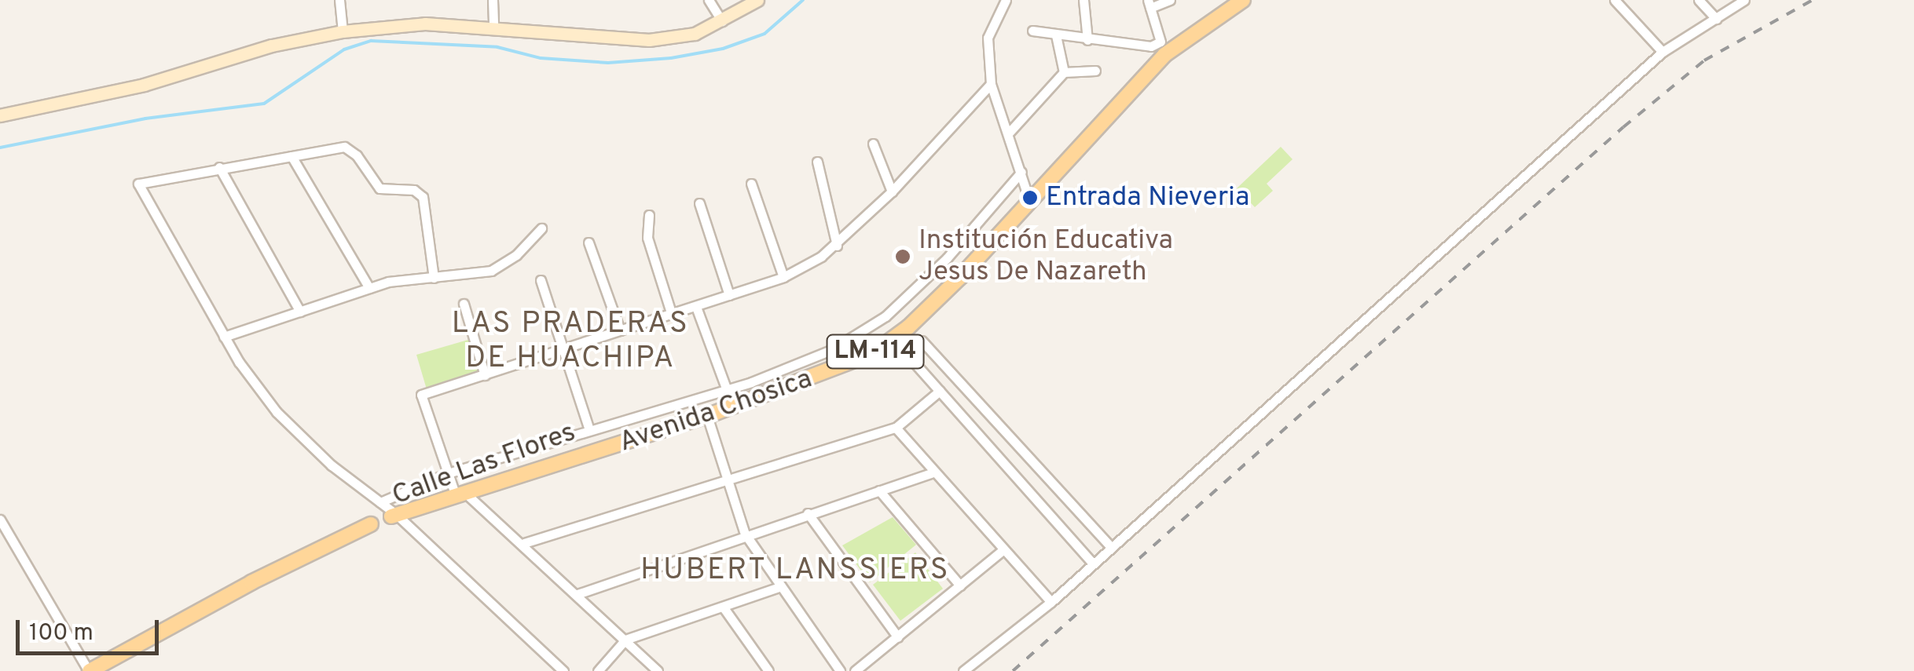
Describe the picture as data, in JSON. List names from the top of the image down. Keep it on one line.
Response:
{"streets":{"main road":["LM-114","Avenida Chosica"],"street":["Calle Las Flores"]},"districts":["LAS PRADERAS DE HUACHIPA","HUBERT LANSSIERS"],"places":["Entrada Nieveria","Institución Educativa Jesus De Nazareth"],"scale_bar":"100 m"}
